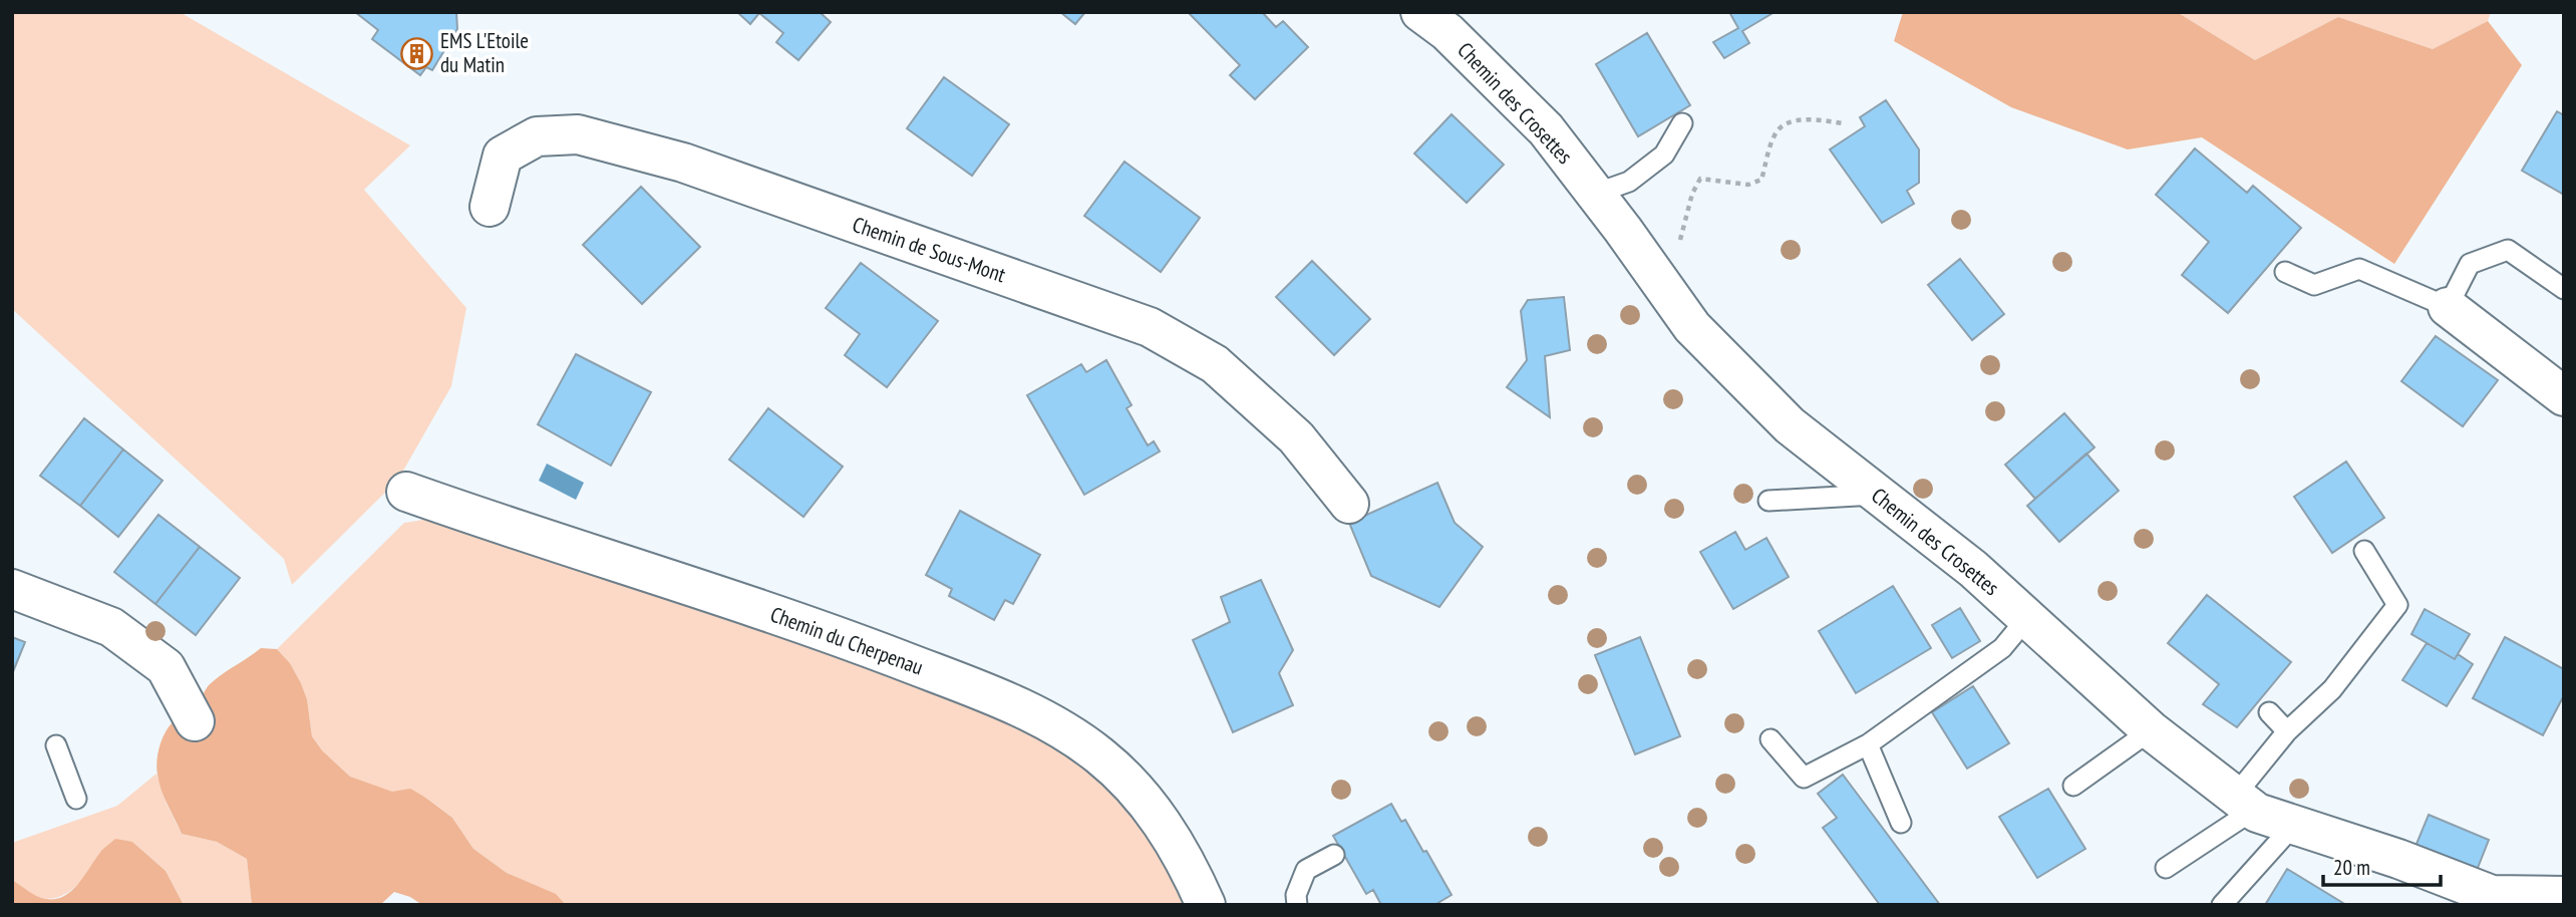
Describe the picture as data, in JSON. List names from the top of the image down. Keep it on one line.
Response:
{"streets":{"street":["Chemin des Crosettes","Chemin de Sous-Mont","Chemin du Cherpenau"]},"places":{"building":["EMS L'Etoile du Matin"]},"scale_bar":"20 m"}
